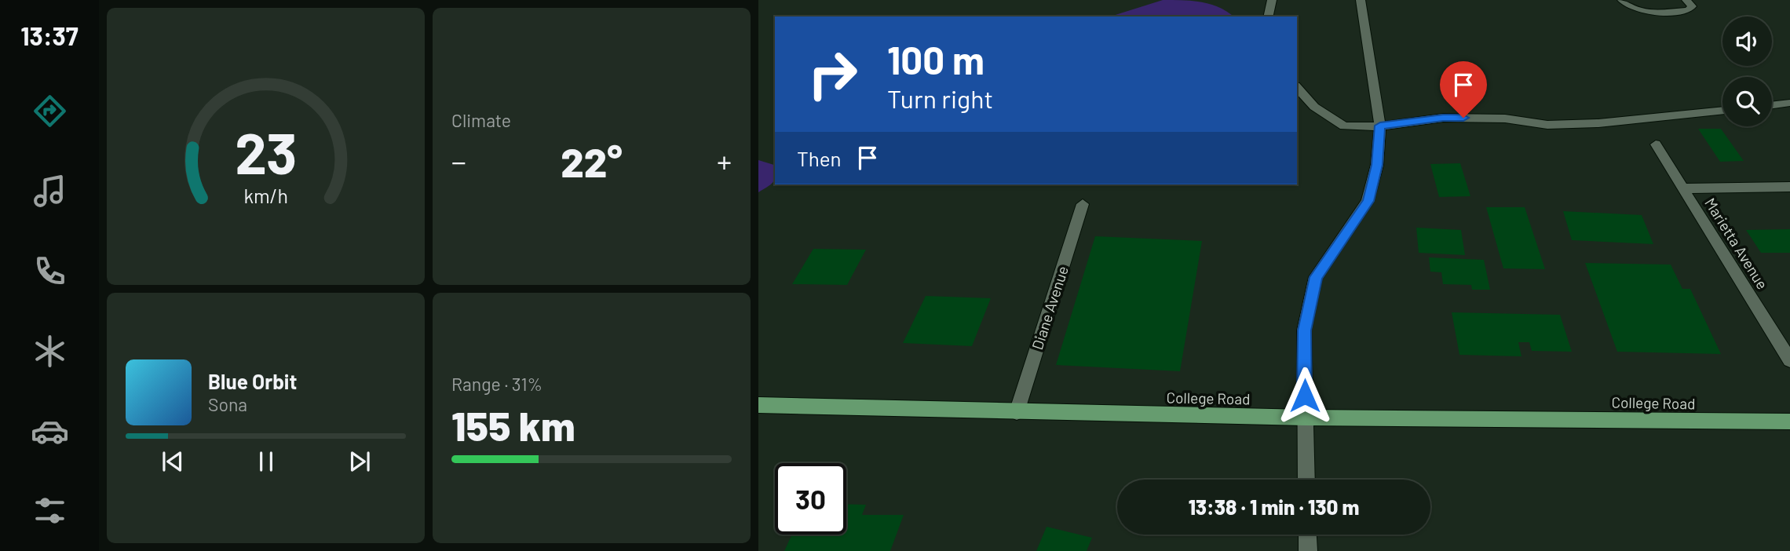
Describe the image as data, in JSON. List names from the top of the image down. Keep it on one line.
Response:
{"streets":{"main road":["College Road"],"street":["Marietta Avenue","Diane Avenue"]},"crossings":[["Diane Avenue","College Road"]],"page":{"tabs":"13:37","tile":["Climate",["Range · 31%","155 km"]],"turn":["100 m","Turn right"],"then":"Then","heat":["−","22°","+"],"song":["Blue Orbit","Sona"],"limit":"30","trip":"13:38 · 1 min · 130 m","gauge":["23","km/h"]}}
